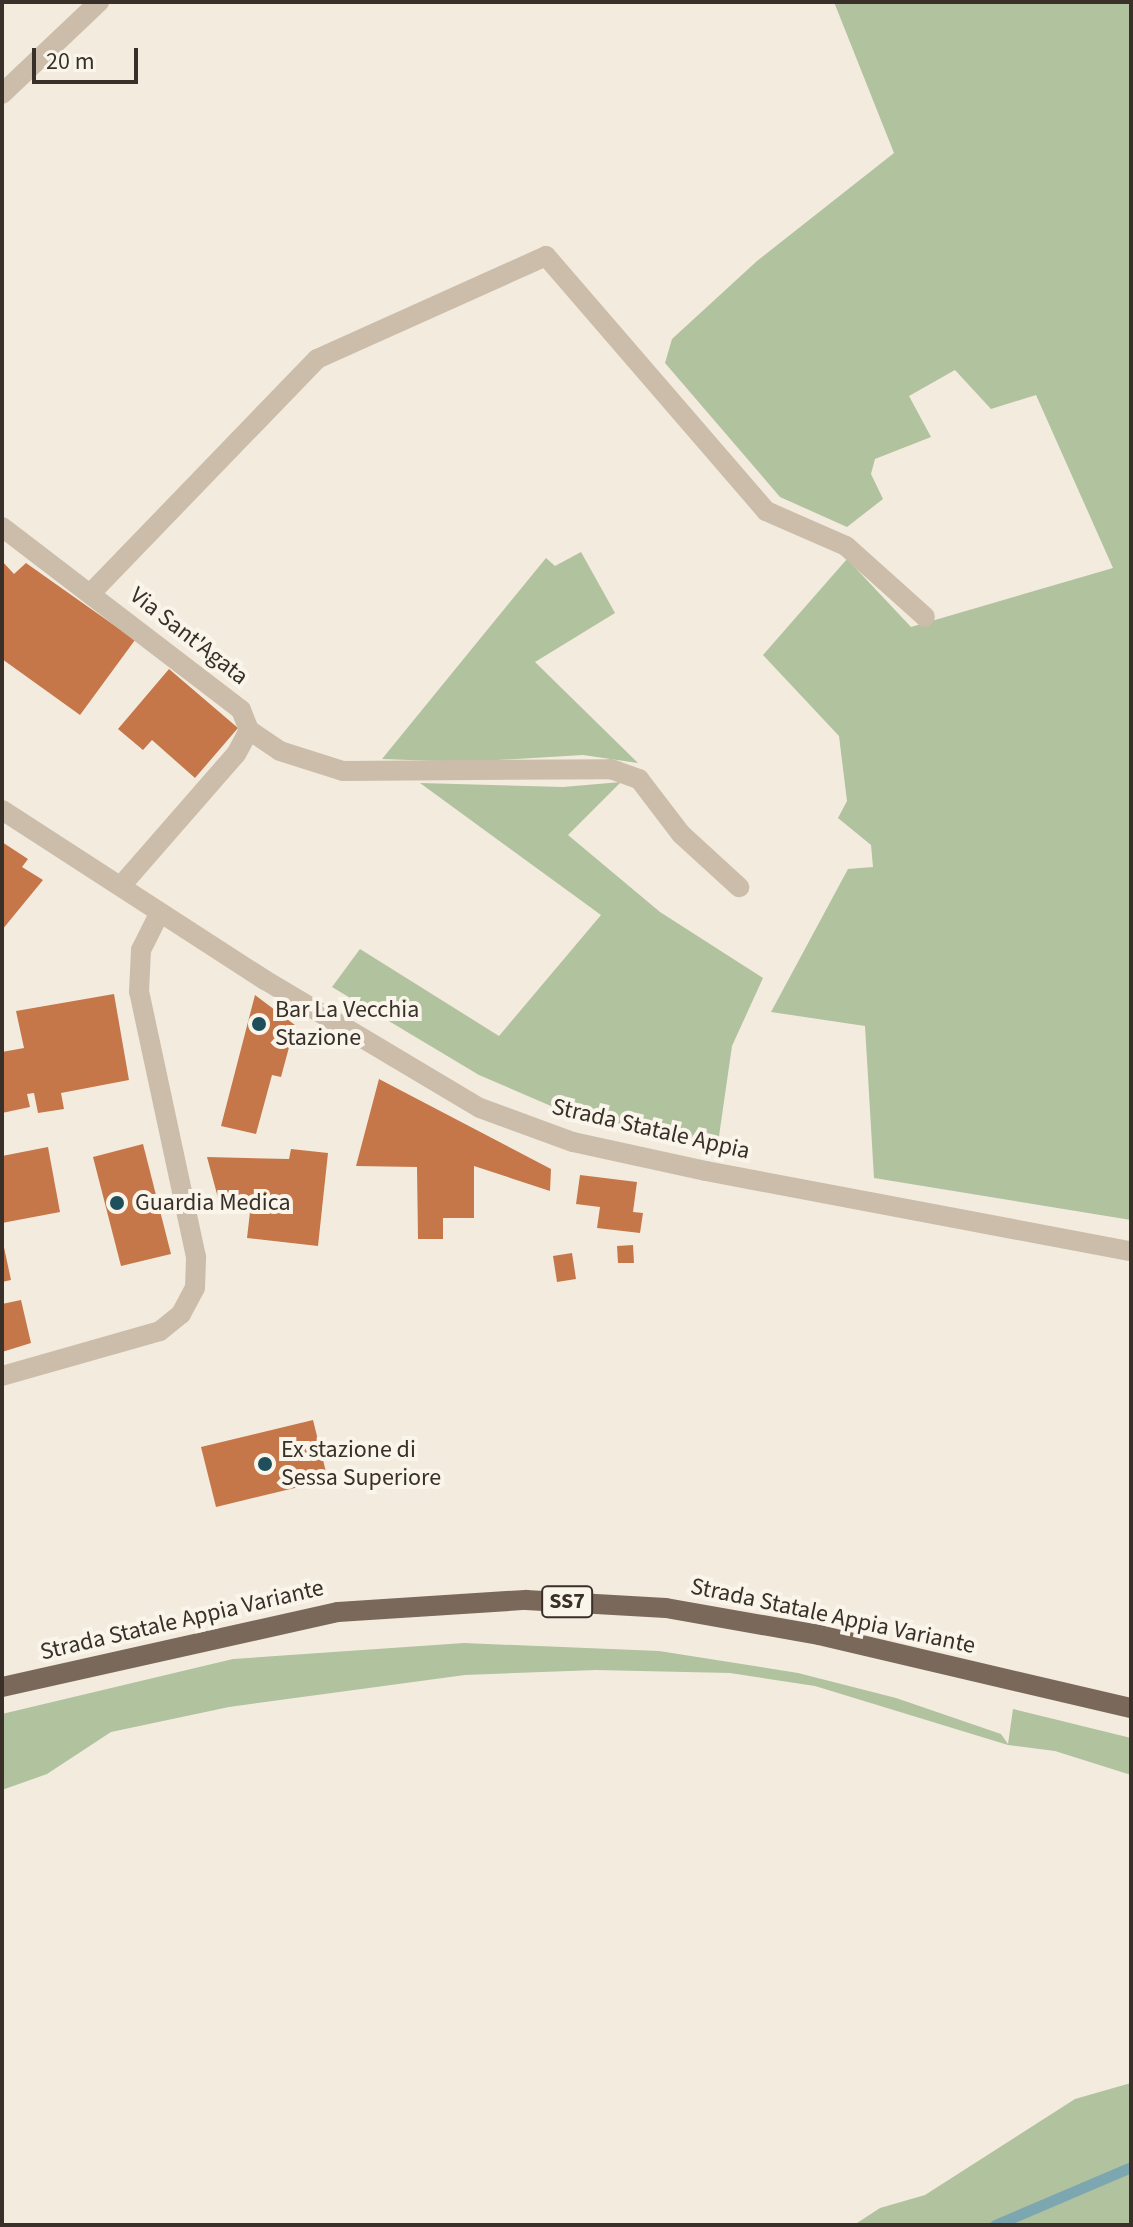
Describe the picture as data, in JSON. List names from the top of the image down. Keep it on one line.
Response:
{"streets":{"main road":["SS7","Strada Statale Appia Variante"],"street":["Via Sant'Agata","Strada Statale Appia"]},"places":["Bar La Vecchia Stazione","Guardia Medica","Ex stazione di Sessa Superiore"],"scale_bar":"20 m"}
